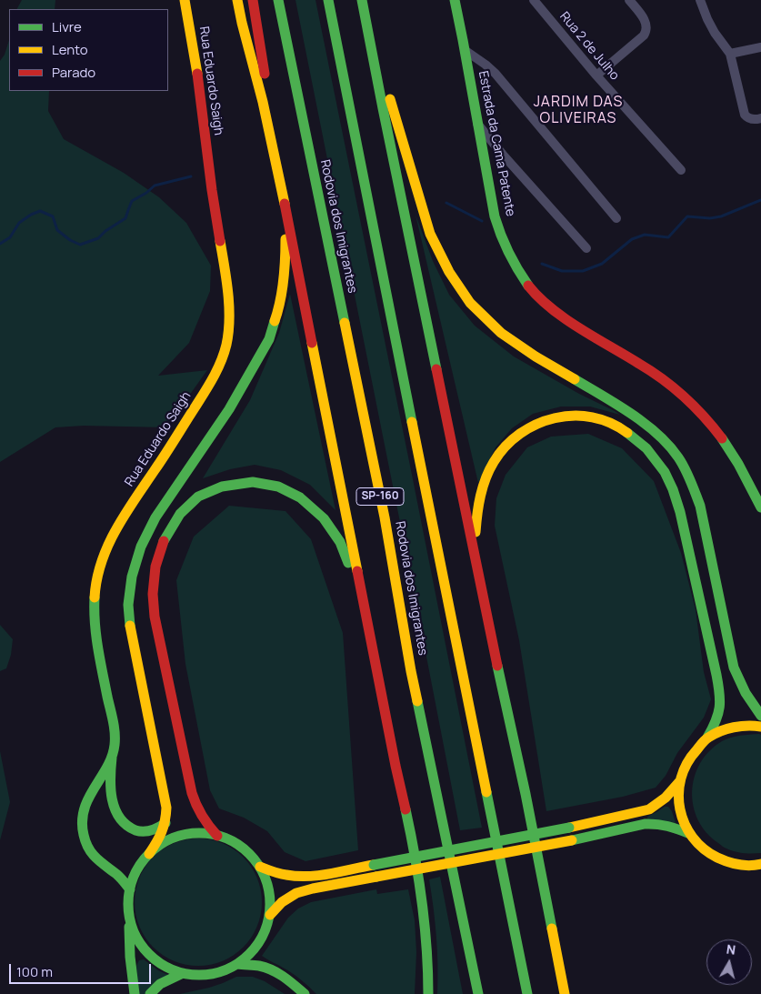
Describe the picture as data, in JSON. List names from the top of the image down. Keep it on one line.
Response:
{"streets":{"main road":["Rua Eduardo Saigh","Estrada da Cama Patente","Rodovia dos Imigrantes","SP-160"],"street":["Rua 2 de Julho"]},"districts":["JARDIM DAS OLIVEIRAS"],"legend":["Livre","Lento","Parado"],"scale_bar":"100 m","north":"top"}
